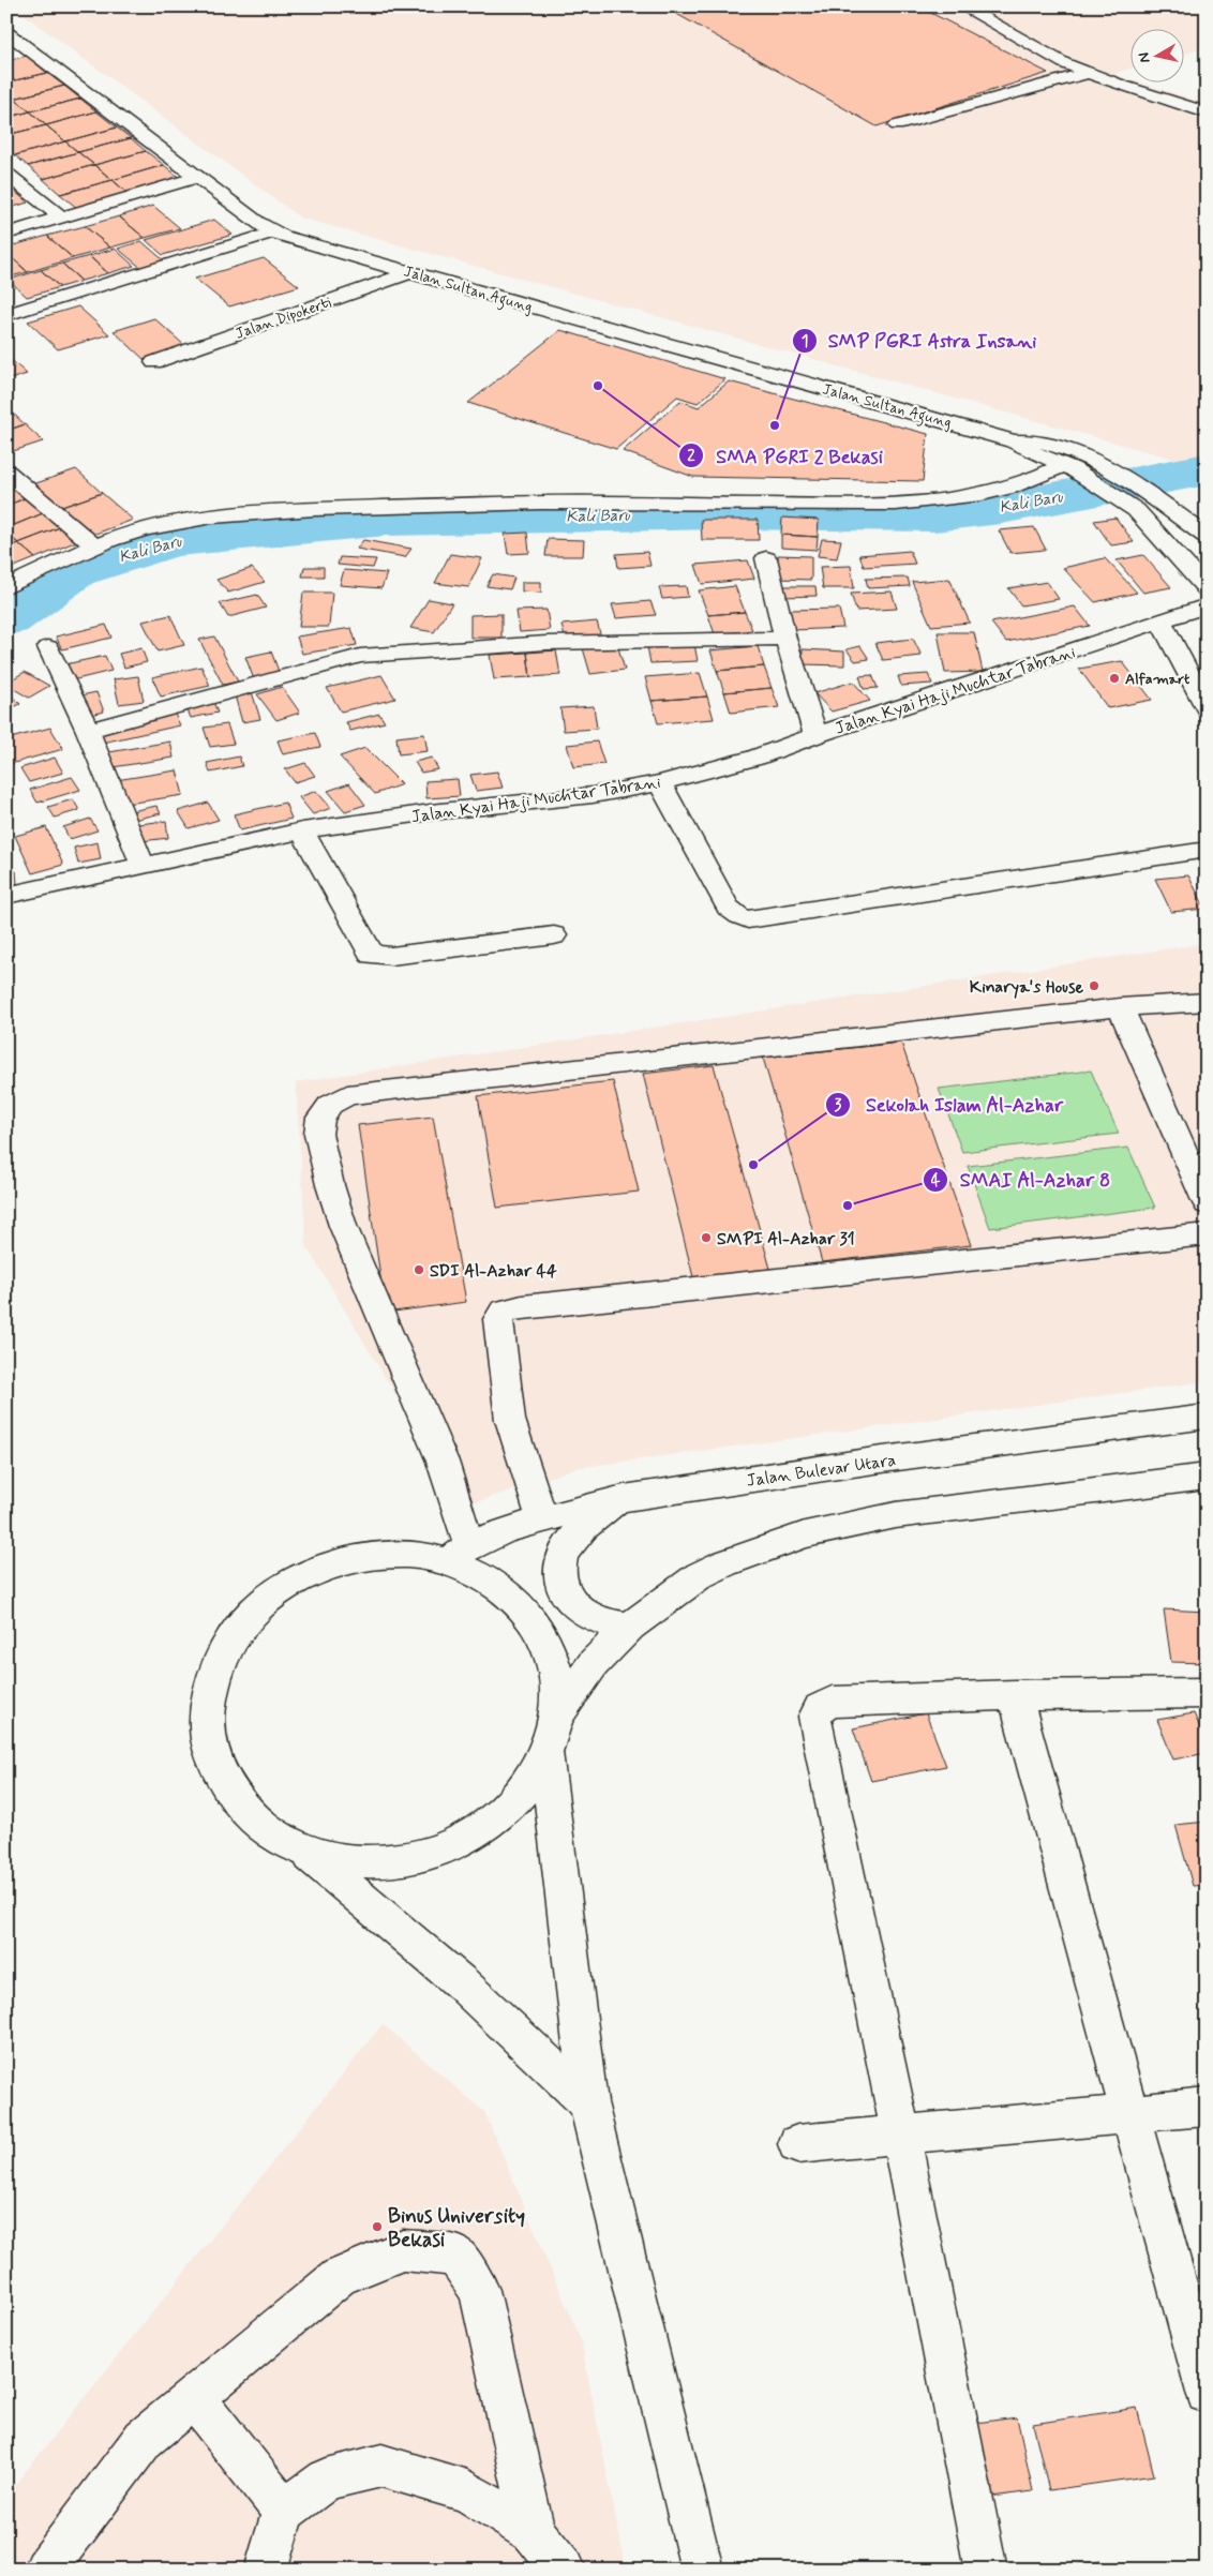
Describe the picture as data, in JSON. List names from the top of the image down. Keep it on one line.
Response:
{"streets":{"street":["Jalan Sultan Agung","Jalan Dipokerti","Jalan Kyai Haji Muchtar Tabrani","Jalan Bulevar Utara"]},"crossings":[["Jalan Sultan Agung","Jalan Dipokerti"]],"water":["Kali Baru"],"places":["SMA PGRI 2 Bekasi","SMP PGRI Astra Insani","Alfamart","Kinarya's House","Sekolah Islam Al-Azhar","SMAI Al-Azhar 8","SMPI Al-Azhar 31","SDI Al-Azhar 44","Binus University Bekasi"],"north":"left"}
